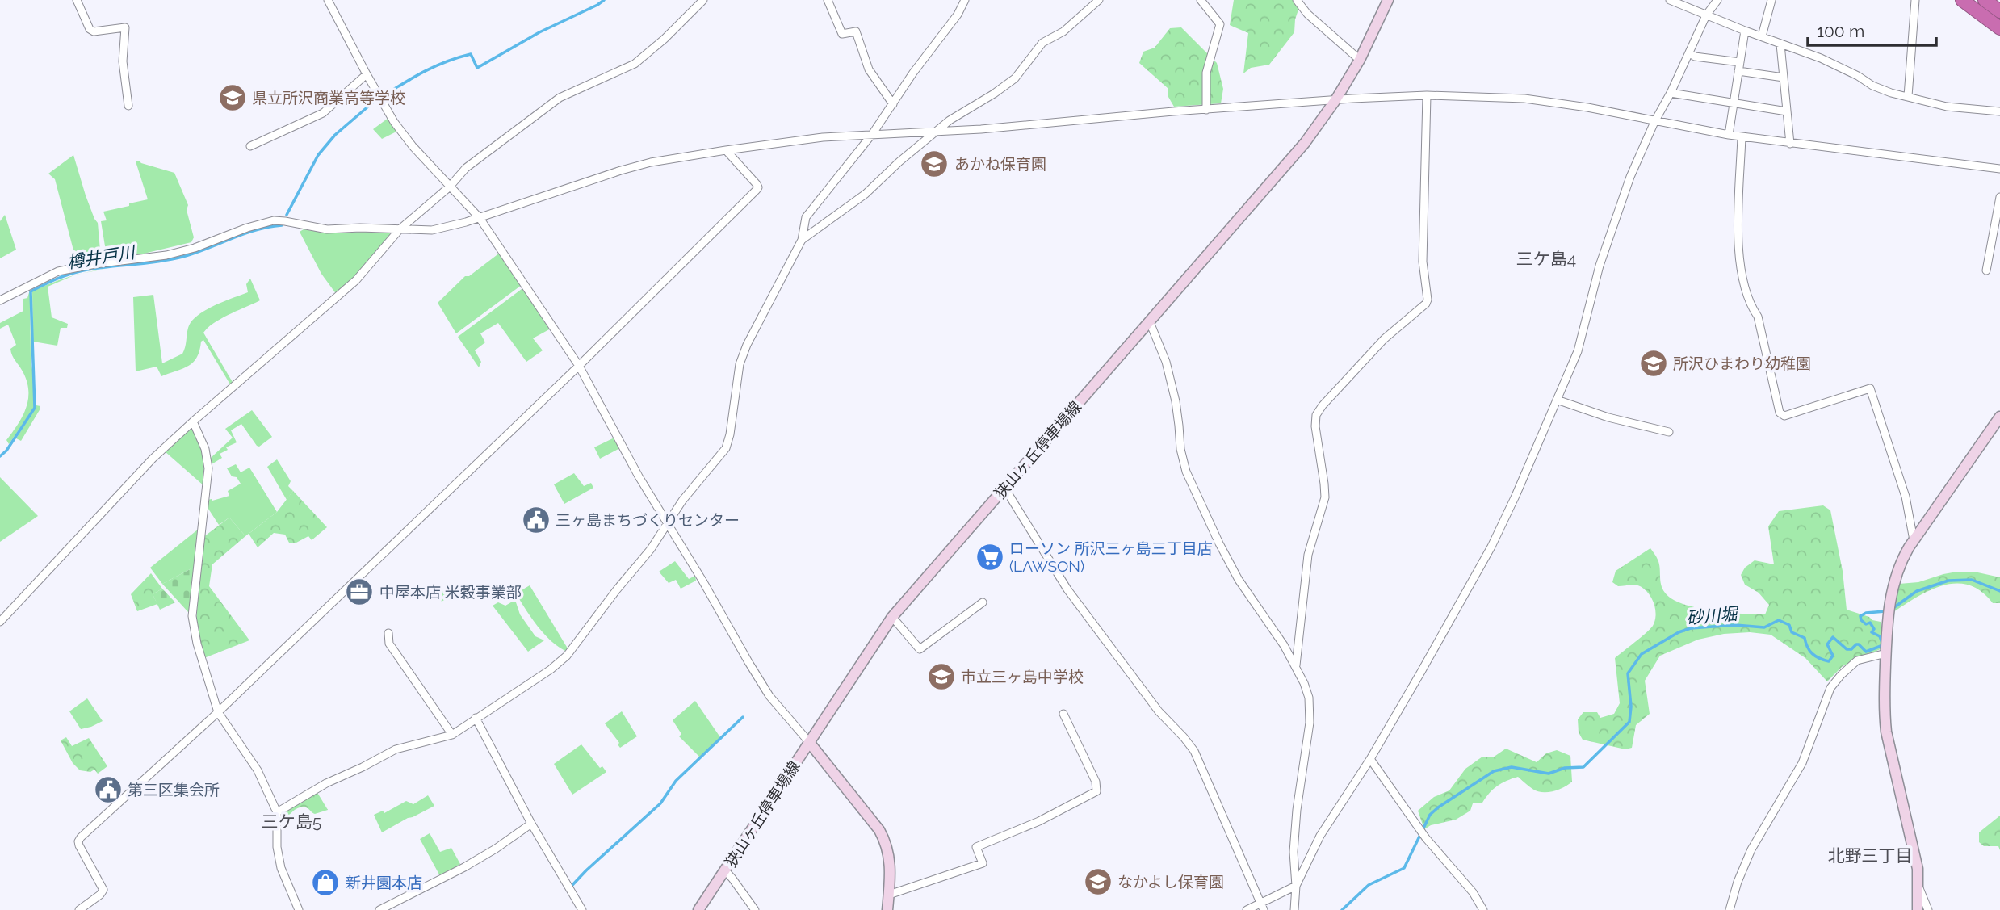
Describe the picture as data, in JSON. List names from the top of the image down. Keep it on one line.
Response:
{"streets":{"main road":["狭山ヶ丘停車場線"]},"districts":["三ケ島4","三ケ島5","北野三丁目"],"water":["樽井戸川","砂川堀"],"places":{"school or university":["県立所沢商業高等学校","あかね保育園","所沢ひまわり幼稚園","市立三ヶ島中学校","なかよし保育園"],"public building":["三ヶ島まちづくりセンター","第三区集会所"],"supermarket":["ローソン 所沢三ヶ島三丁目店 (LAWSON)"],"office":["中屋本店 米穀事業部"],"shop":["新井園本店"]},"scale_bar":"100 m"}
